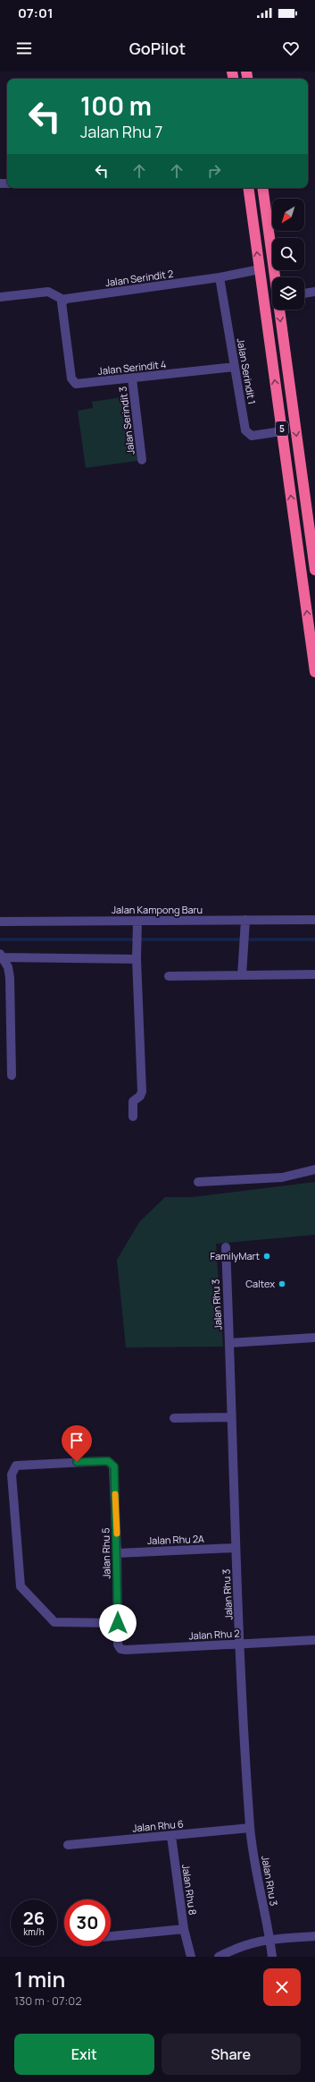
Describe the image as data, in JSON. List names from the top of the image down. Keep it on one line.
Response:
{"streets":{"highway":["5"],"street":["Jalan Serindit 2","Jalan Serindit 4","Jalan Serindit 1","Jalan Serindit 3","Jalan Kampong Baru","Jalan Rhu 3","Jalan Rhu 2A","Jalan Rhu 5","Jalan Rhu 2","Jalan Rhu 6","Jalan Rhu 8"]},"crossings":[["Jalan Serindit 2","Jalan Serindit 4"],["Jalan Serindit 2","Jalan Serindit 1"],["Jalan Serindit 2","5"],["Jalan Serindit 4","Jalan Serindit 1"],["Jalan Serindit 4","Jalan Serindit 3"],["Jalan Serindit 1","5"],["Jalan Rhu 3","Jalan Rhu 2A"],["Jalan Rhu 3","Jalan Rhu 2"],["Jalan Rhu 3","Jalan Rhu 6"],["Jalan Rhu 2A","Jalan Rhu 5"],["Jalan Rhu 5","Jalan Rhu 2"],["Jalan Rhu 6","Jalan Rhu 8"]],"places":["FamilyMart","Caltex"],"north":"bottom left","page":{"status":"07:01","header":"GoPilot","turn":["100 m","Jalan Rhu 7"],"speed":"26 km/h","limit":"30","heading":["1 min","130 m · 07:02"],"buttons":["Exit","Share"]}}
